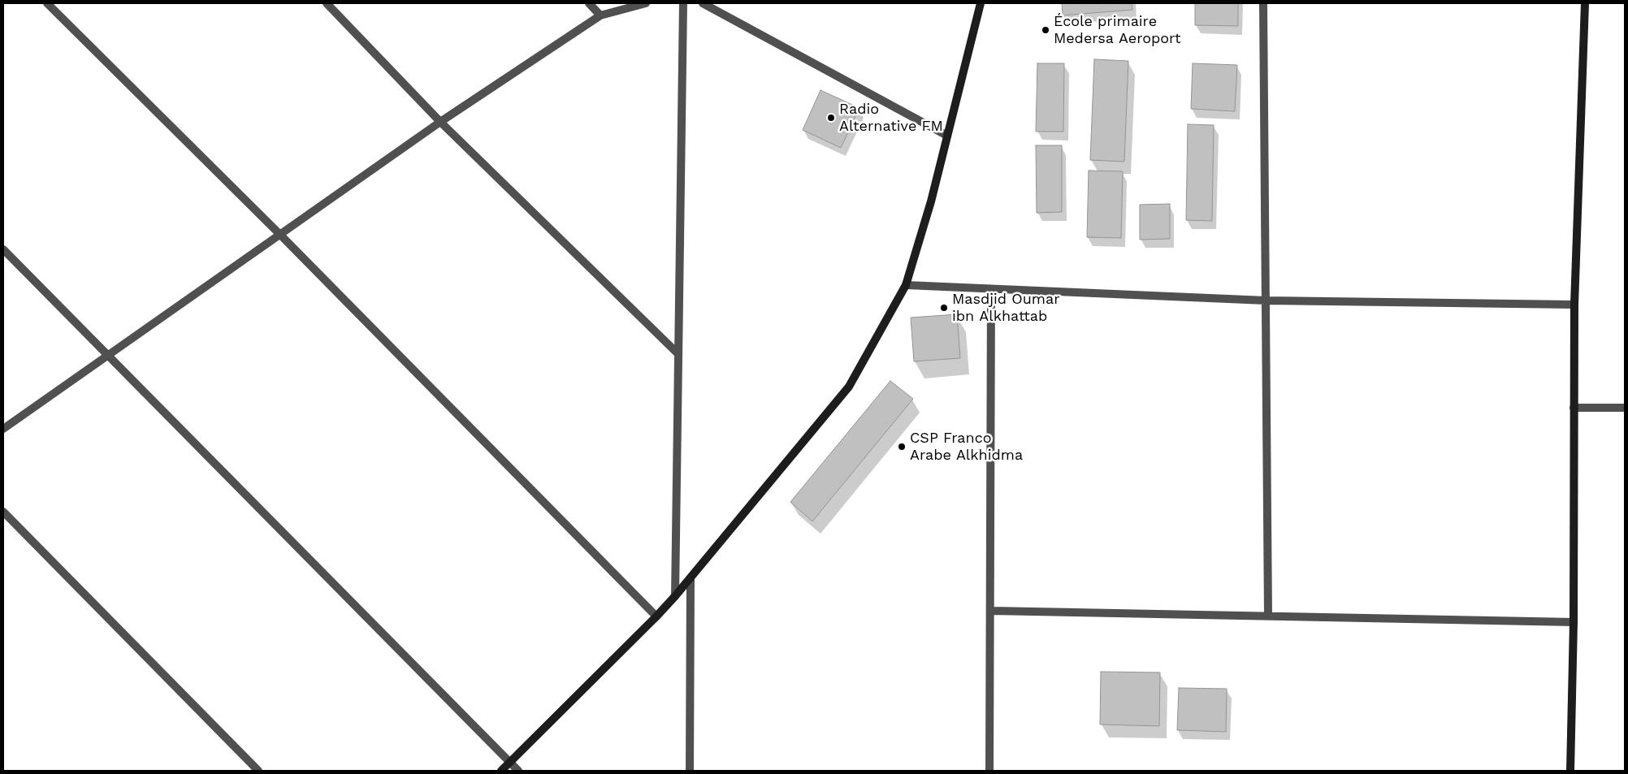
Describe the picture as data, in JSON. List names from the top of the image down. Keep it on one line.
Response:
{"places":["École primaire Medersa Aeroport","Radio Alternative FM","Masdjid Oumar ibn Alkhattab","CSP Franco Arabe Alkhidma"]}
